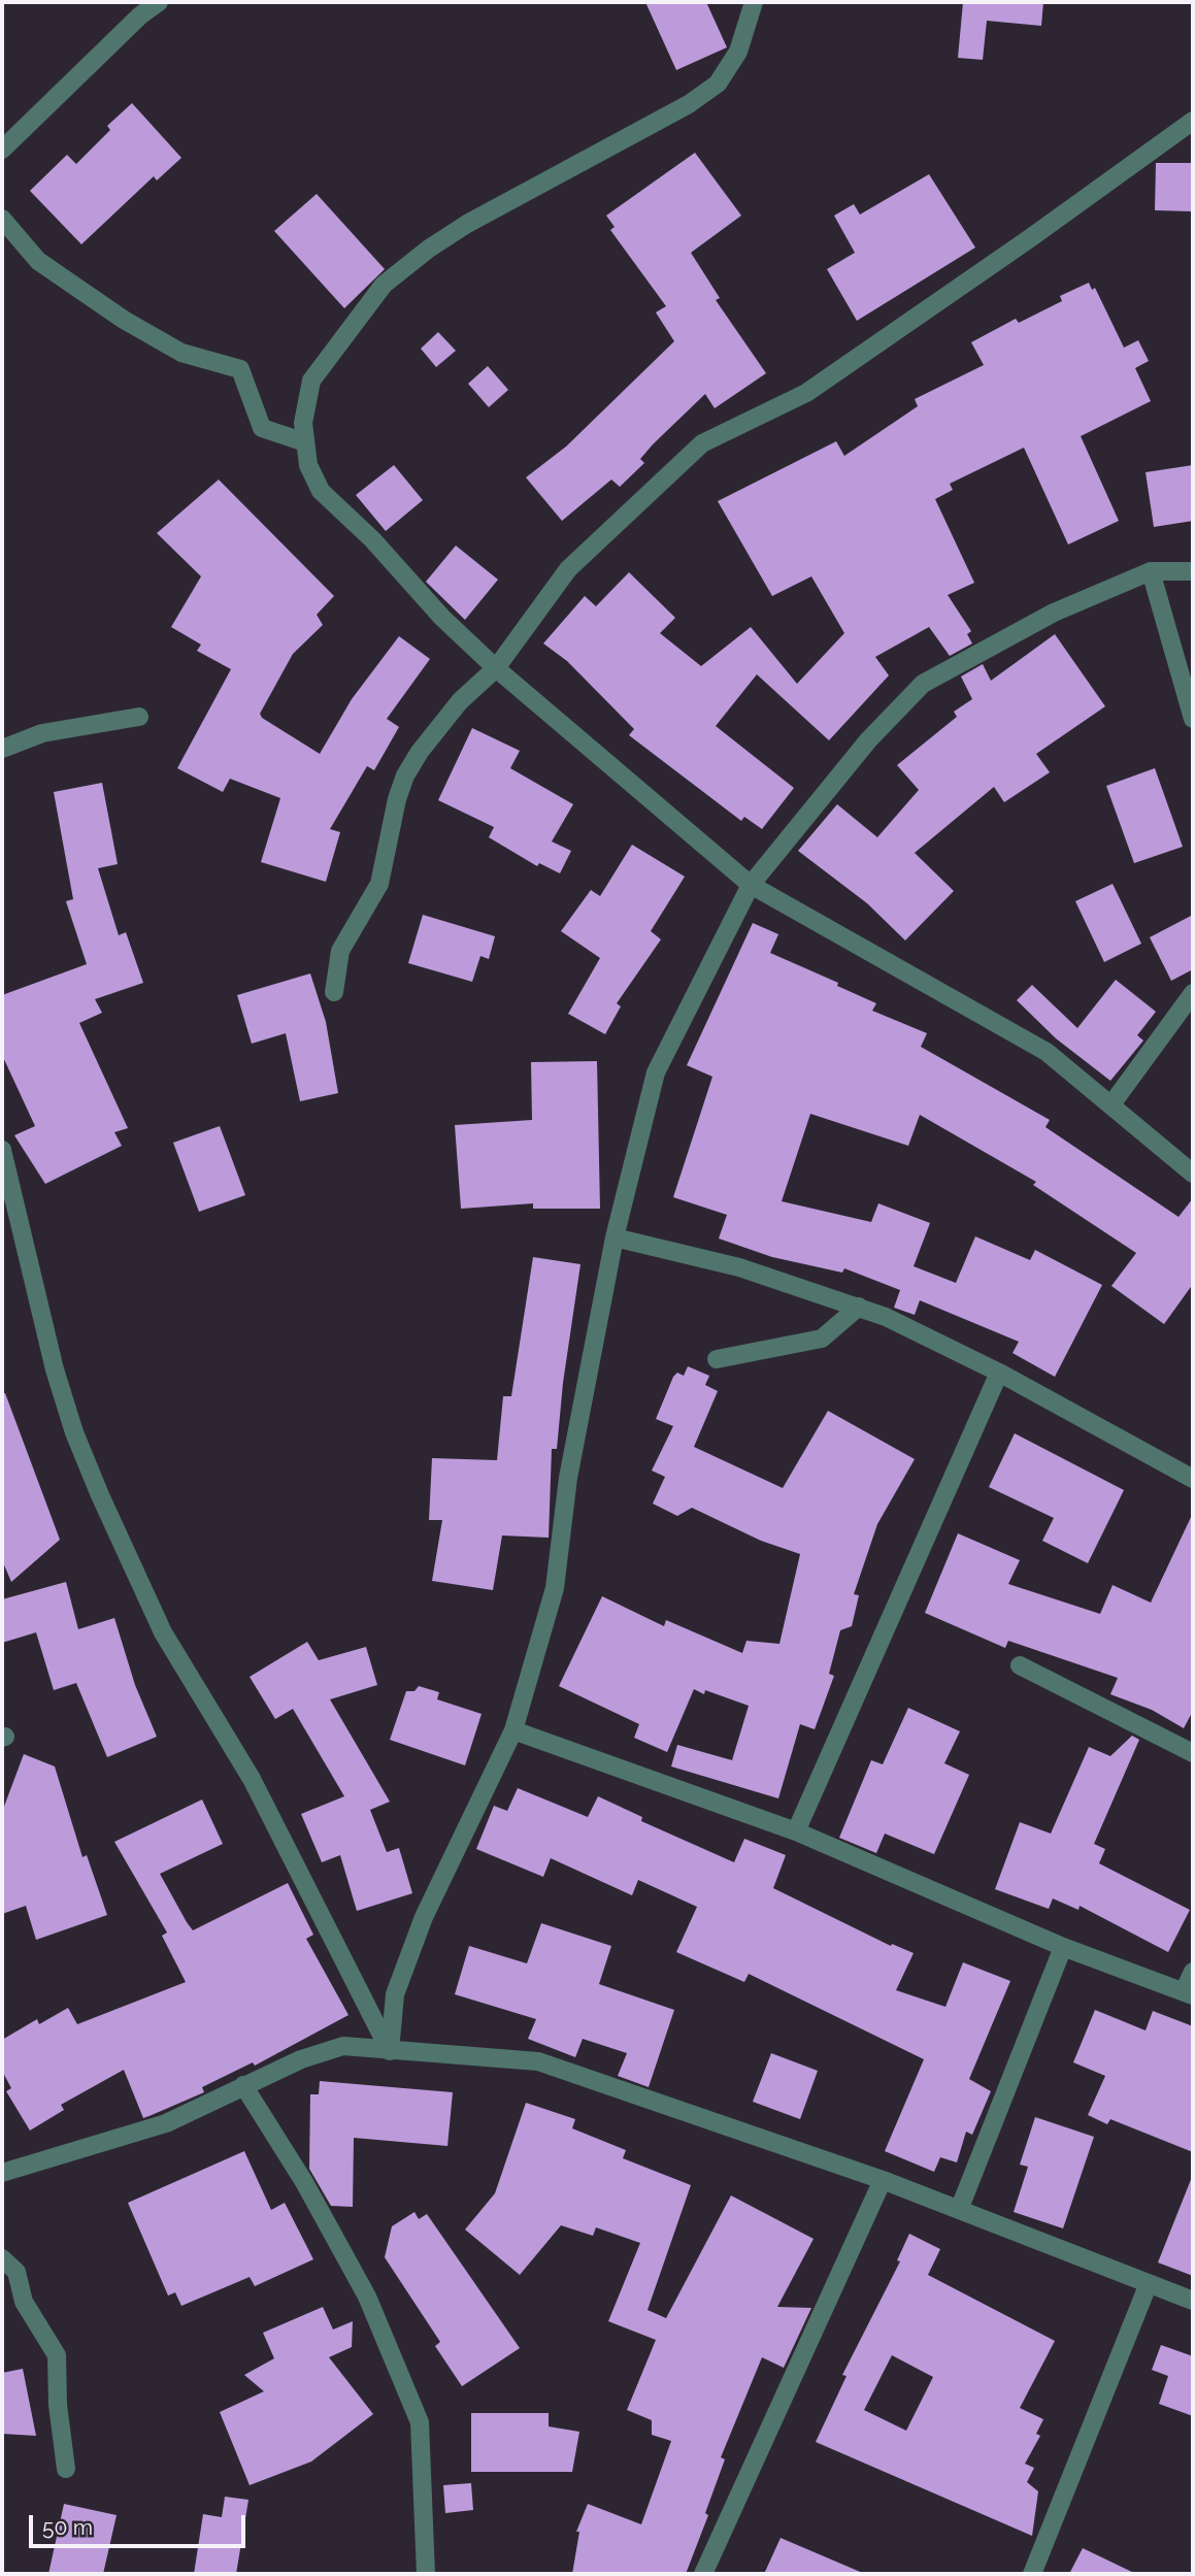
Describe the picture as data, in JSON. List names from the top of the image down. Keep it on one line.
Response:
{"scale_bar":"50 m"}
